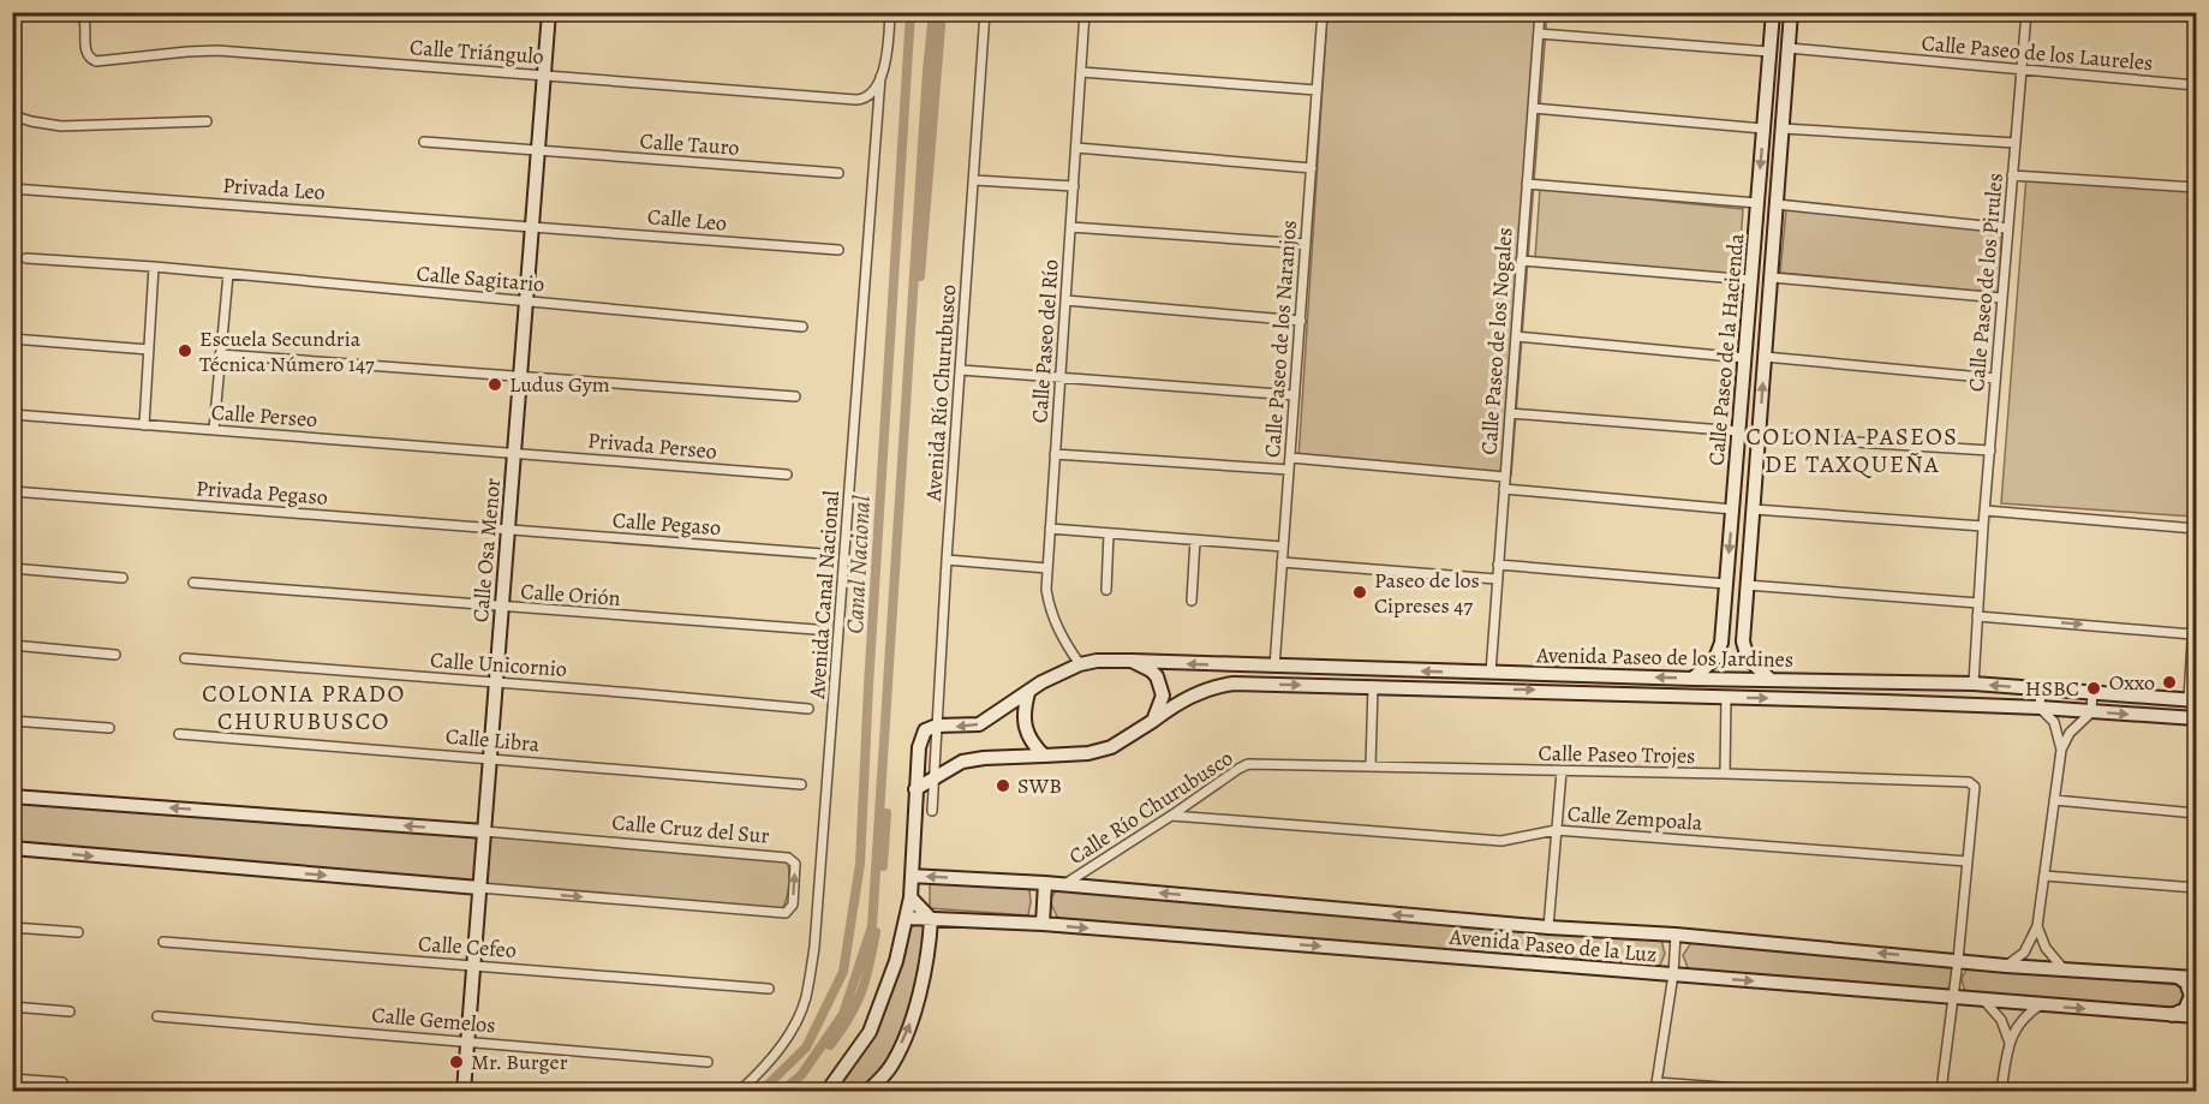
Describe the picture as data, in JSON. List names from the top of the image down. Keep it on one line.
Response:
{"streets":{"street":["Calle Triángulo","Calle Paseo de los Laureles","Calle Tauro","Privada Leo","Calle Leo","Calle Sagitario","Calle Paseo de los Pirules","Calle Paseo de los Naranjos","Calle Paseo del Río","Calle Paseo de los Nogales","Calle Paseo de la Hacienda","Avenida Río Churubusco","Calle Perseo","Privada Perseo","Privada Pegaso","Calle Pegaso","Calle Osa Menor","Calle Orión","Avenida Canal Nacional","Avenida Paseo de los Jardines","Calle Unicornio","Calle Libra","Calle Paseo Trojes","Calle Río Churubusco","Calle Zempoala","Calle Cruz del Sur","Avenida Paseo de la Luz","Calle Cefeo","Calle Gemelos"]},"crossings":[["Calle Triángulo","Calle Osa Menor"],["Calle Triángulo","Avenida Canal Nacional"],["Calle Paseo de los Laureles","Calle Paseo de los Pirules"],["Calle Paseo de los Laureles","Calle Paseo de la Hacienda"],["Calle Tauro","Calle Osa Menor"],["Privada Leo","Calle Leo"],["Privada Leo","Calle Osa Menor"],["Calle Leo","Calle Osa Menor"],["Calle Sagitario","Calle Osa Menor"],["Calle Paseo de los Pirules","Avenida Paseo de los Jardines"],["Calle Paseo de los Naranjos","Avenida Paseo de los Jardines"],["Calle Paseo del Río","Avenida Paseo de los Jardines"],["Calle Paseo de los Nogales","Avenida Paseo de los Jardines"],["Calle Perseo","Privada Perseo"],["Calle Perseo","Calle Osa Menor"],["Privada Perseo","Calle Osa Menor"],["Privada Pegaso","Calle Pegaso"],["Privada Pegaso","Calle Osa Menor"],["Calle Pegaso","Calle Osa Menor"],["Calle Osa Menor","Calle Orión"],["Calle Osa Menor","Calle Unicornio"],["Calle Osa Menor","Calle Libra"],["Calle Osa Menor","Calle Cruz del Sur"],["Calle Osa Menor","Calle Cefeo"],["Calle Osa Menor","Calle Gemelos"],["Calle Paseo Trojes","Calle Río Churubusco"],["Calle Paseo Trojes","Calle Zempoala"],["Calle Río Churubusco","Calle Zempoala"],["Calle Río Churubusco","Avenida Paseo de la Luz"]],"districts":["COLONIA PASEOS DE TAXQUEÑA","COLONIA PRADO CHURUBUSCO"],"water":["Canal Nacional"],"places":["Escuela Secundria Técnica Número 147","Ludus Gym","Paseo de los Cipreses 47","Oxxo","HSBC","SWB","Mr. Burger"]}
